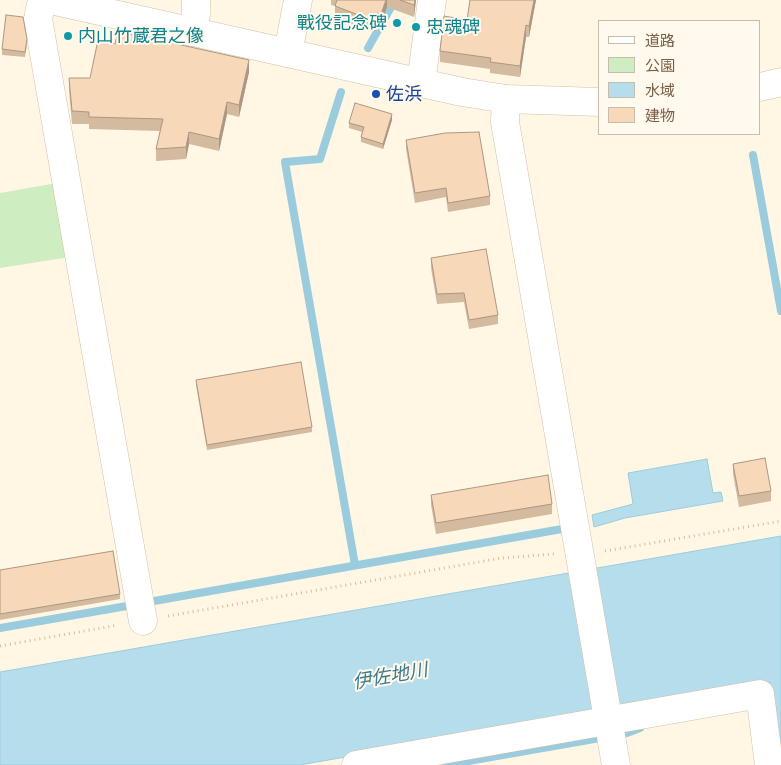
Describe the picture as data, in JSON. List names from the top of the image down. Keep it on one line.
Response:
{"water":["伊佐地川"],"places":["戰役記念碑","忠魂碑","内山竹蔵君之像","佐浜"],"legend":["道路","公園","水域","建物"]}
